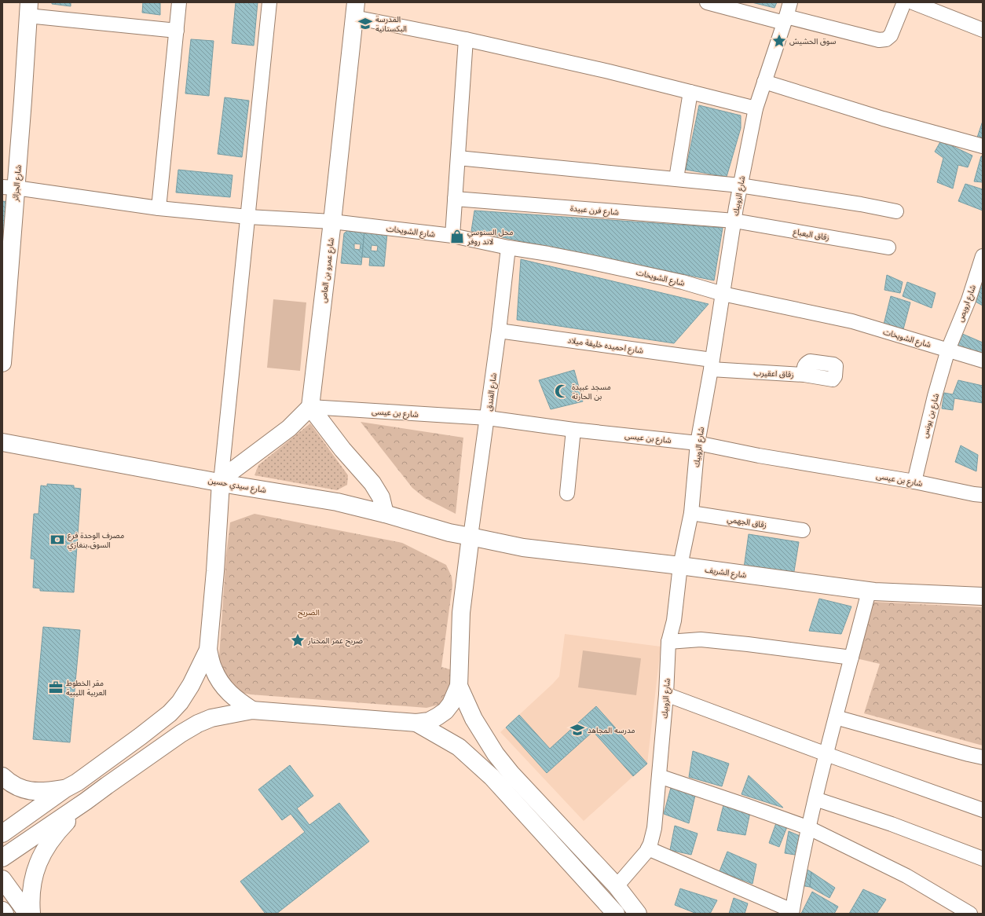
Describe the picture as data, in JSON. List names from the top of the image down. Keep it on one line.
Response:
{"streets":{"main road":["شارع الجزائر","شارع عمرو بن العاص","شارع سيدي حسين","شارع الشريف"],"street":["شارع الزوبيك","شارع فرن عبيدة","شارع الشويخات","زقاق البعباع","شارع ارويص","شارع احميده خليفة ميلاد","زقاق اعقيرب","شارع الفندق","شارع بن عيسى","شارع بن يونس","زقاق الجهمي"]},"crossings":[["شارع الجزائر","شارع الشويخات"],["شارع الزوبيك","شارع فرن عبيدة"],["شارع الزوبيك","شارع الشويخات"],["شارع الزوبيك","زقاق البعباع"],["شارع الزوبيك","شارع احميده خليفة ميلاد"],["شارع الزوبيك","زقاق اعقيرب"],["شارع الزوبيك","شارع بن عيسى"],["شارع الزوبيك","زقاق الجهمي"],["شارع الزوبيك","شارع الشريف"],["شارع فرن عبيدة","زقاق البعباع"],["شارع الشويخات","شارع عمرو بن العاص"],["شارع الشويخات","شارع ارويص"],["شارع الشويخات","شارع الفندق"],["شارع الشويخات","شارع بن يونس"],["شارع عمرو بن العاص","شارع بن عيسى"],["شارع ارويص","شارع بن يونس"],["شارع احميده خليفة ميلاد","زقاق اعقيرب"],["شارع احميده خليفة ميلاد","شارع الفندق"],["شارع الفندق","شارع بن عيسى"],["شارع الفندق","شارع سيدي حسين"],["شارع الفندق","شارع الشريف"],["شارع بن عيسى","شارع بن يونس"],["شارع سيدي حسين","شارع الشريف"]],"parks":["الضريح"],"places":{"school or university":["المدرسة البكستانية","مدرسه المجاهد"],"place":["سوق الحشيش","ضريح عمر المختار"],"shop":["محل السنوسي لاند روفر"],"mosque":["مسجد عبيدة بن الحارثة"],"bank":["مصرف الوحدة فرع السوق،بنغازي"],"office":["مقر الخطوط العربية الليبية"]}}
